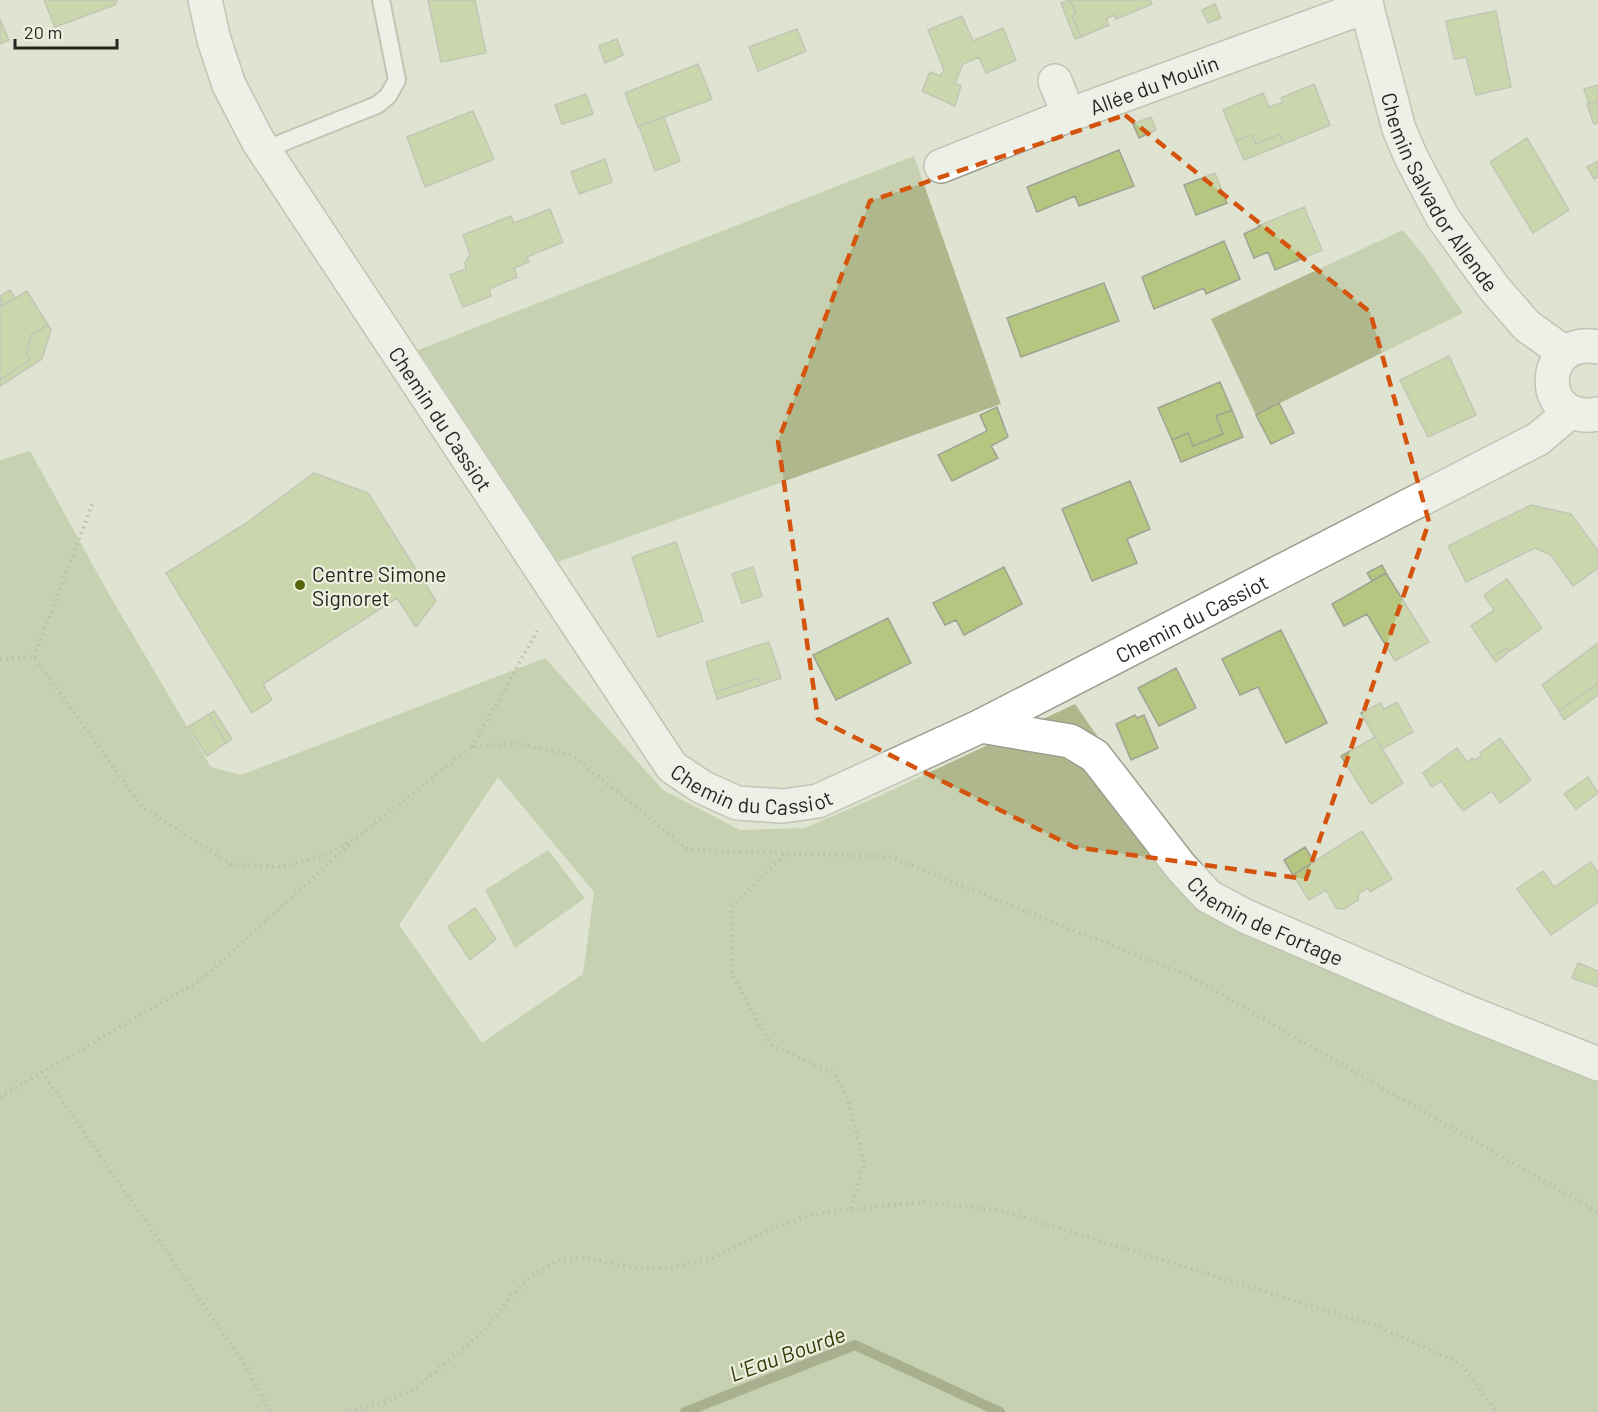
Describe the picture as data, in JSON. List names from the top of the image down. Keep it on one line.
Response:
{"streets":{"street":["Allée du Moulin","Chemin Salvador Allende","Chemin du Cassiot","Chemin de Fortage"]},"crossings":[["Allée du Moulin","Chemin Salvador Allende"],["Chemin du Cassiot","Chemin de Fortage"]],"water":["L'Eau Bourde"],"places":["Centre Simone Signoret"],"scale_bar":"20 m"}
